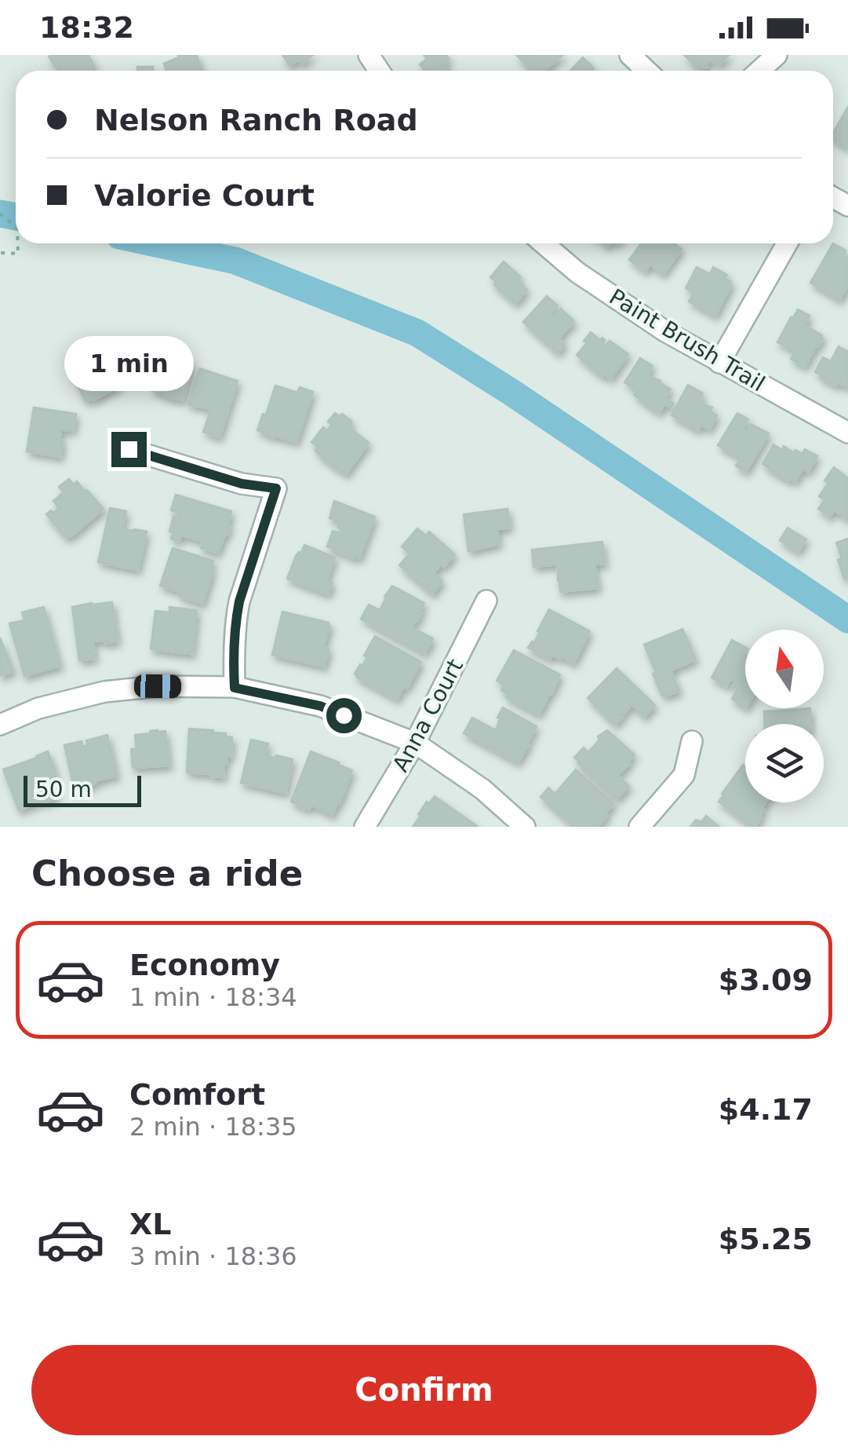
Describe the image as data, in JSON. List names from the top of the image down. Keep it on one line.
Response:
{"streets":{"street":["Paint Brush Trail","Anna Court"]},"scale_bar":"50 m","north":"top","page":{"status":"18:32","banner":["Nelson Ranch Road","Valorie Court"],"bubble":"1 min","scale":"50 m","heading":"Choose a ride","list":[{"name":"Economy","note":"1 min · 18:34","value":"$3.09"},{"name":"Comfort","note":"2 min · 18:35","value":"$4.17"},{"name":"XL","note":"3 min · 18:36","value":"$5.25"}],"buttons":"Confirm"}}
